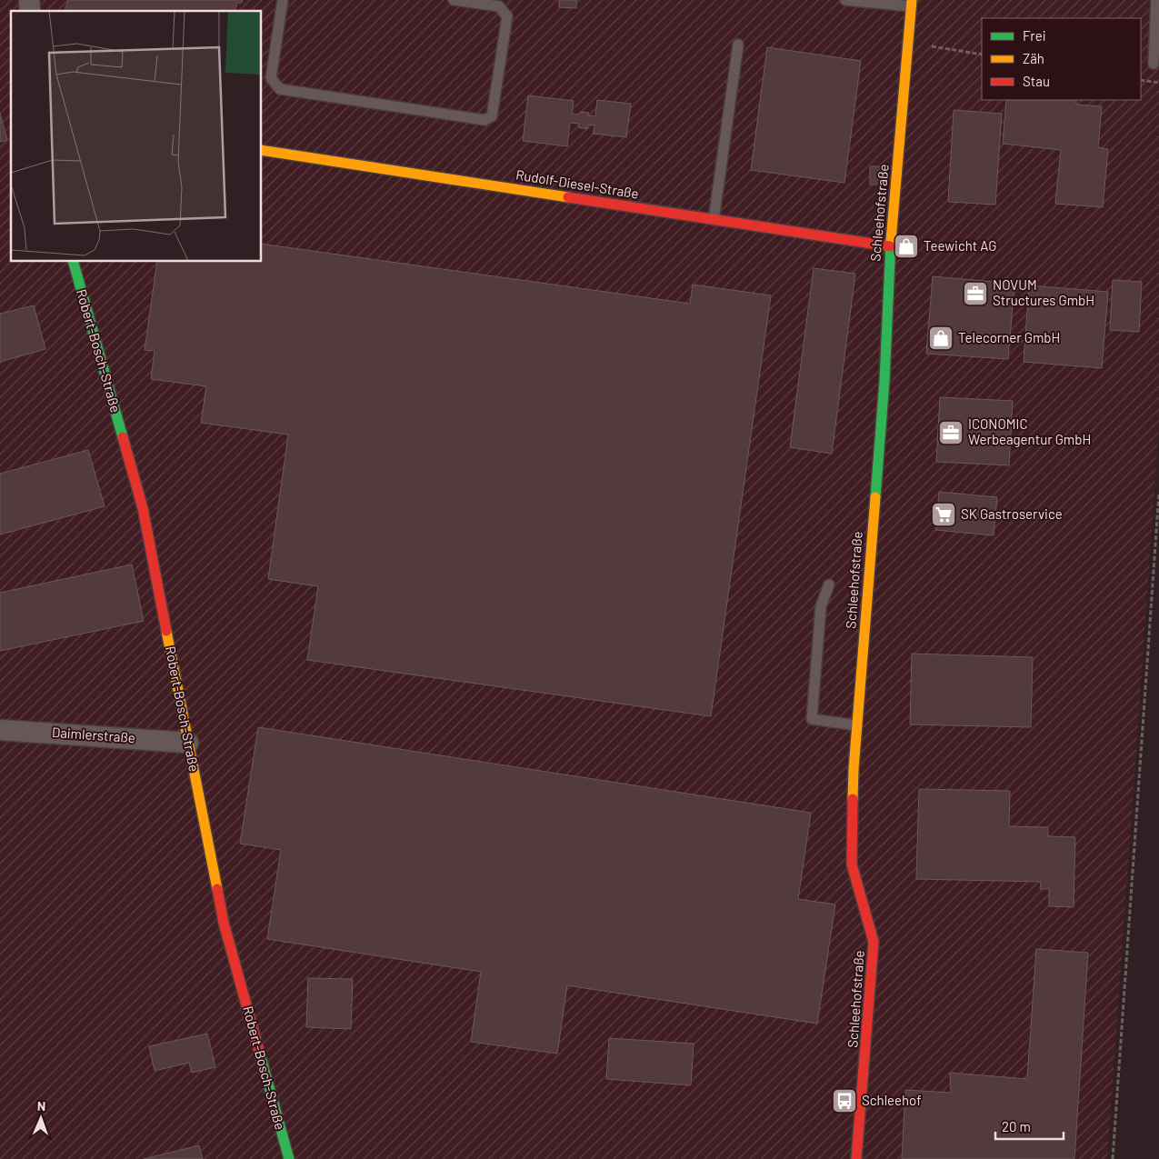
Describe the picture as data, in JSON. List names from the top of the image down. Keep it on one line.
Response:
{"streets":{"street":["Rudolf-Diesel-Straße","Schleehofstraße","Robert-Bosch-Straße","Daimlerstraße"]},"crossings":[["Rudolf-Diesel-Straße","Schleehofstraße"],["Robert-Bosch-Straße","Daimlerstraße"]],"places":{"shop":["Teewicht AG","Telecorner GmbH"],"office":["NOVUM Structures GmbH","ICONOMIC Werbeagentur GmbH"],"supermarket":["SK Gastroservice"],"bus stop":["Schleehof"]},"legend":["Frei","Zäh","Stau"],"scale_bar":"20 m","north":"top"}
